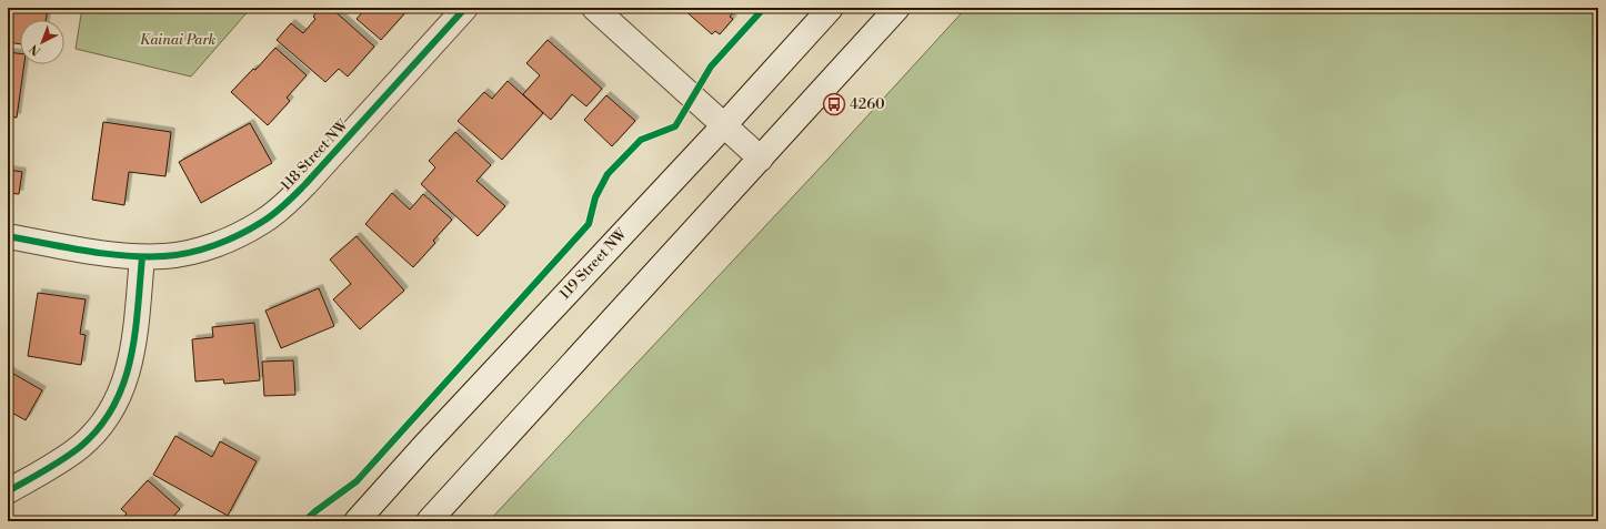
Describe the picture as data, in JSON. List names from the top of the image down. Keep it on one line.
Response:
{"streets":{"main road":["118 Street NW","119 Street NW"]},"parks":["Kainai Park"],"places":{"bus stop":["4260"]},"north":"bottom left"}
